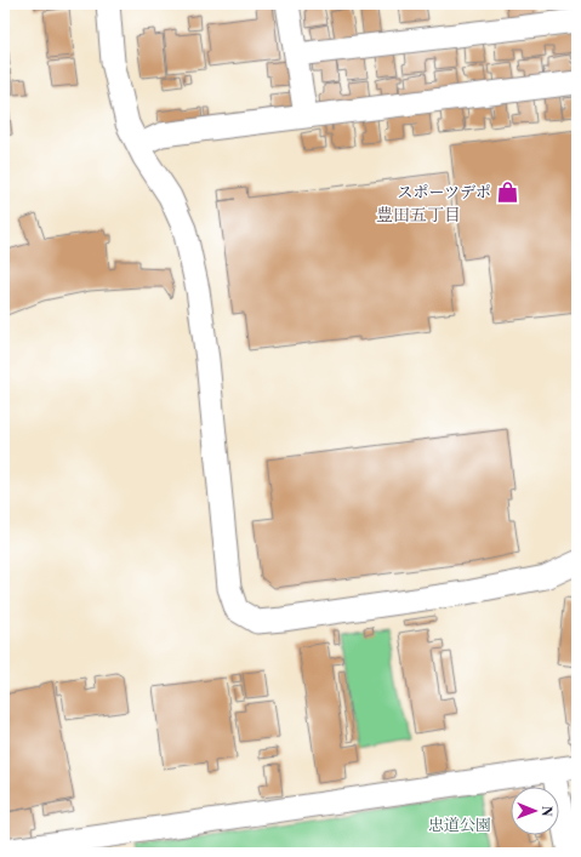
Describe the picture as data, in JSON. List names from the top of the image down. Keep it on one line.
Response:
{"districts":["豊田五丁目"],"parks":["忠道公園"],"places":{"shop":["スポーツデポ"]},"north":"right"}
